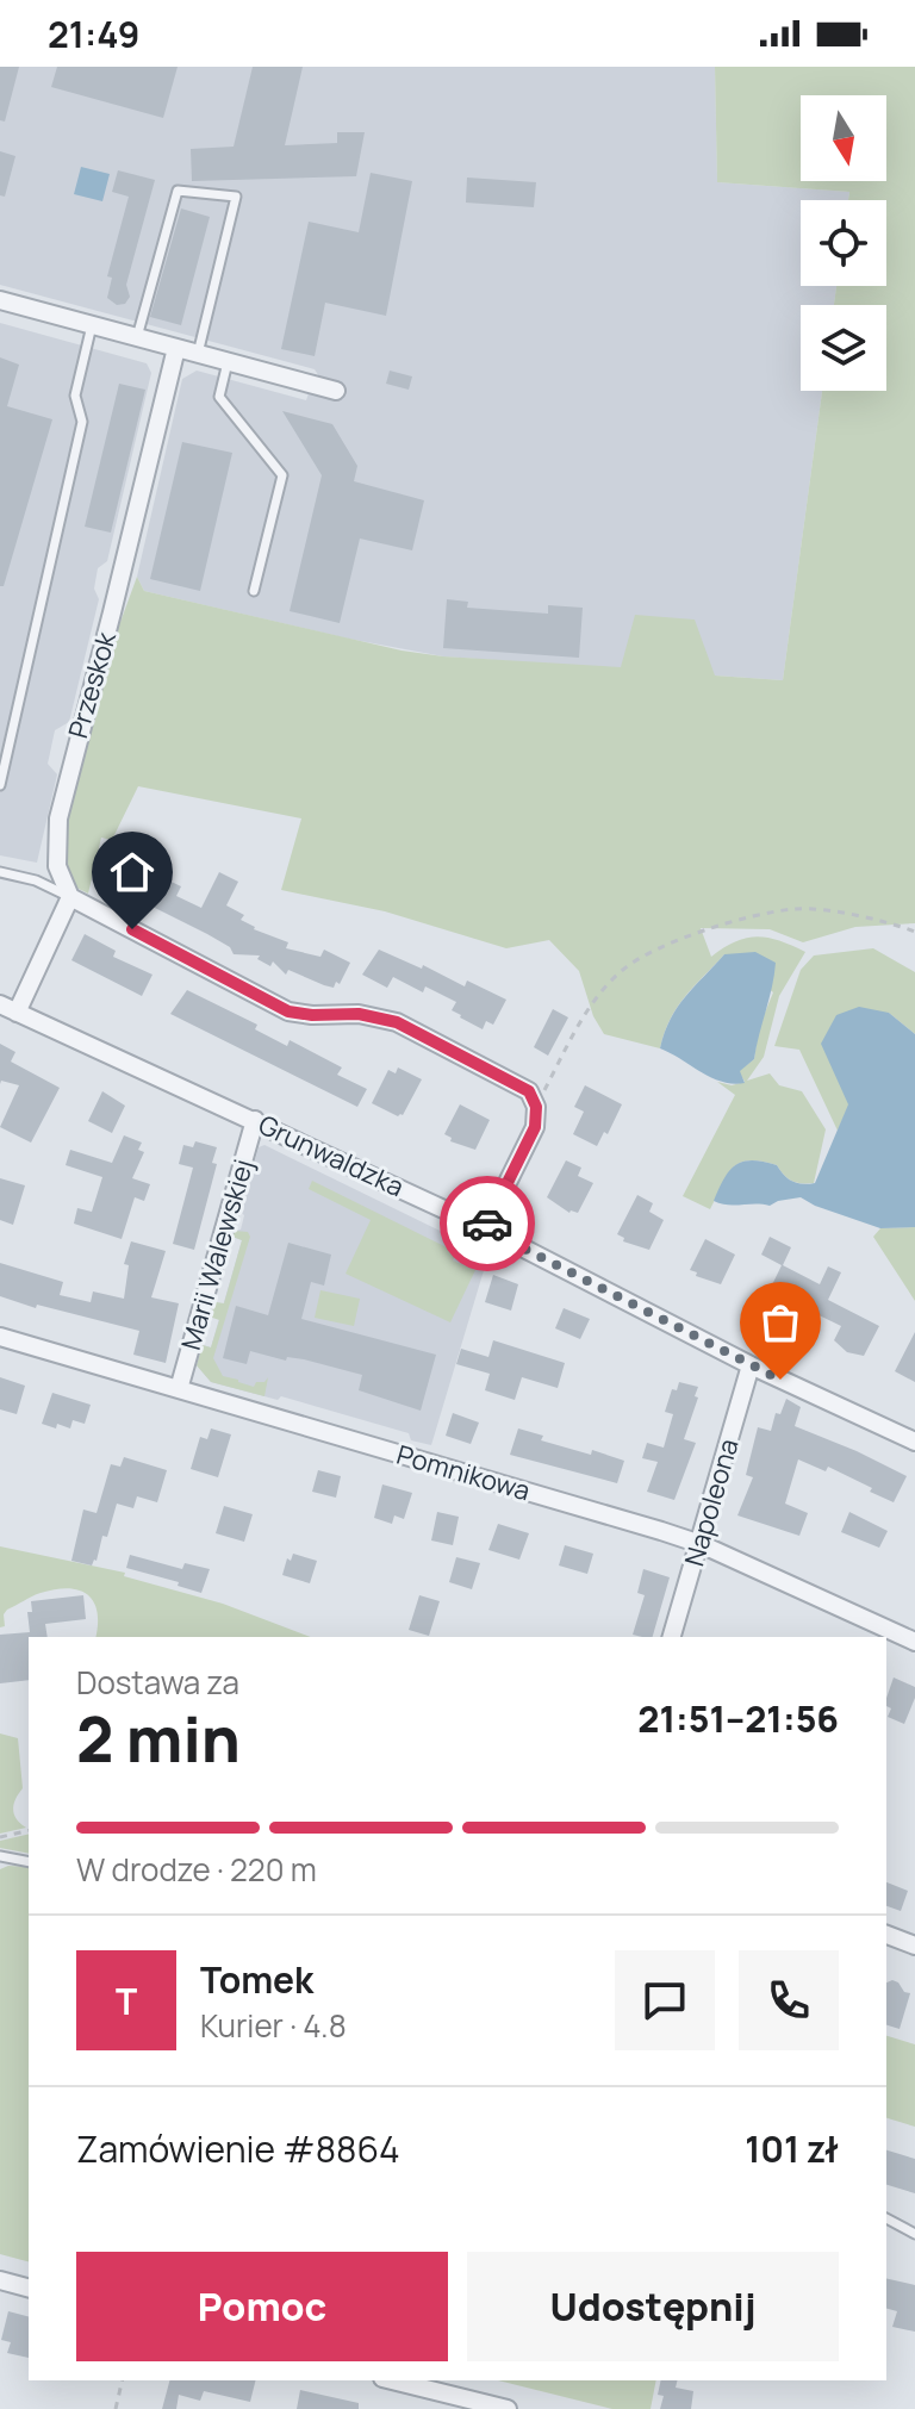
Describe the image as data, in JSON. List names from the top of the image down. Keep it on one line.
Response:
{"streets":{"street":["Przeskok","Grunwaldzka","Marii Walewskiej","Pomnikowa","Napoleona"]},"crossings":[["Grunwaldzka","Marii Walewskiej"],["Grunwaldzka","Napoleona"],["Marii Walewskiej","Pomnikowa"],["Pomnikowa","Napoleona"]],"north":"bottom","page":{"status":"21:49","heading":["2 min","Dostawa za","21:51–21:56"],"panel":["Tomek","Kurier · 4.8","Zamówienie #8864","101 zł"],"bar":"W drodze · 220 m","round":"T","buttons":["Pomoc","Udostępnij"]}}
